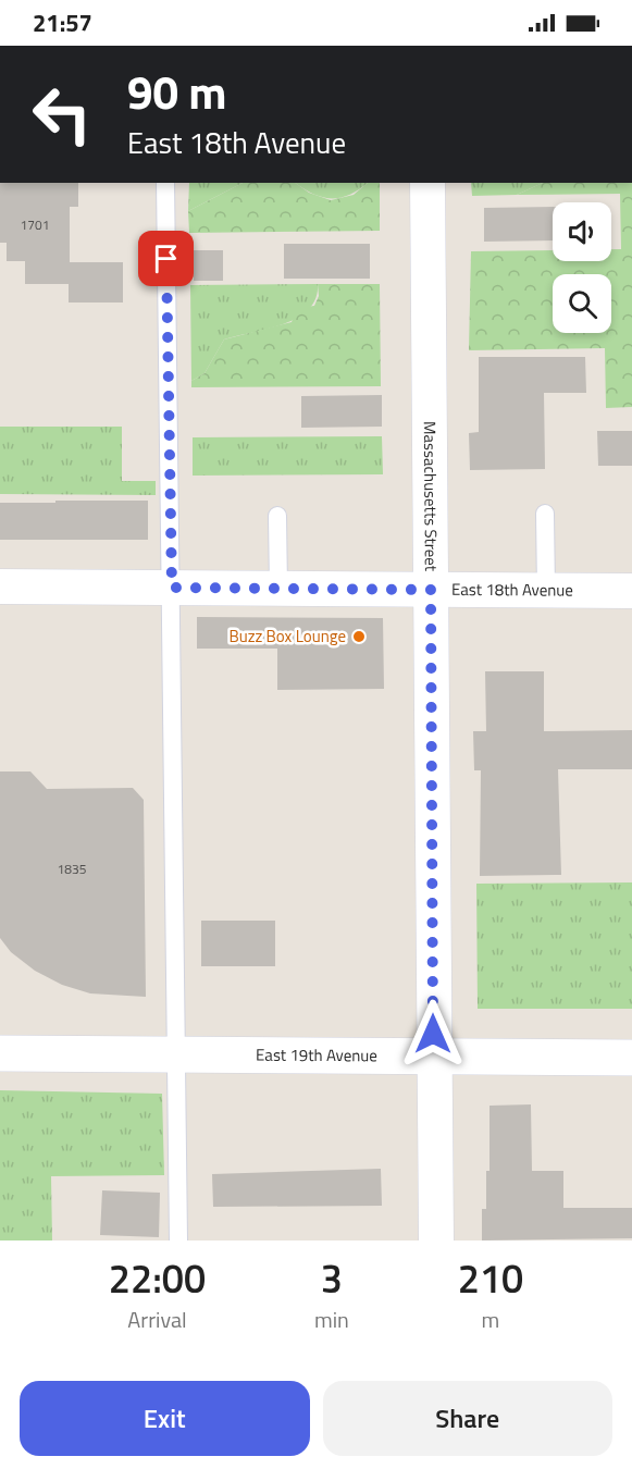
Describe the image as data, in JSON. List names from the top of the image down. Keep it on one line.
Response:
{"streets":{"street":["Massachusetts Street","East 18th Avenue","East 19th Avenue"]},"crossings":[["Massachusetts Street","East 18th Avenue"],["Massachusetts Street","East 19th Avenue"]],"places":["Buzz Box Lounge"],"house_numbers":["1701","1835"],"page":{"status":"21:57","turn":["90 m","East 18th Avenue"],"eta":["22:00","Arrival","3","min","210","m"],"buttons":["Exit","Share"]}}
